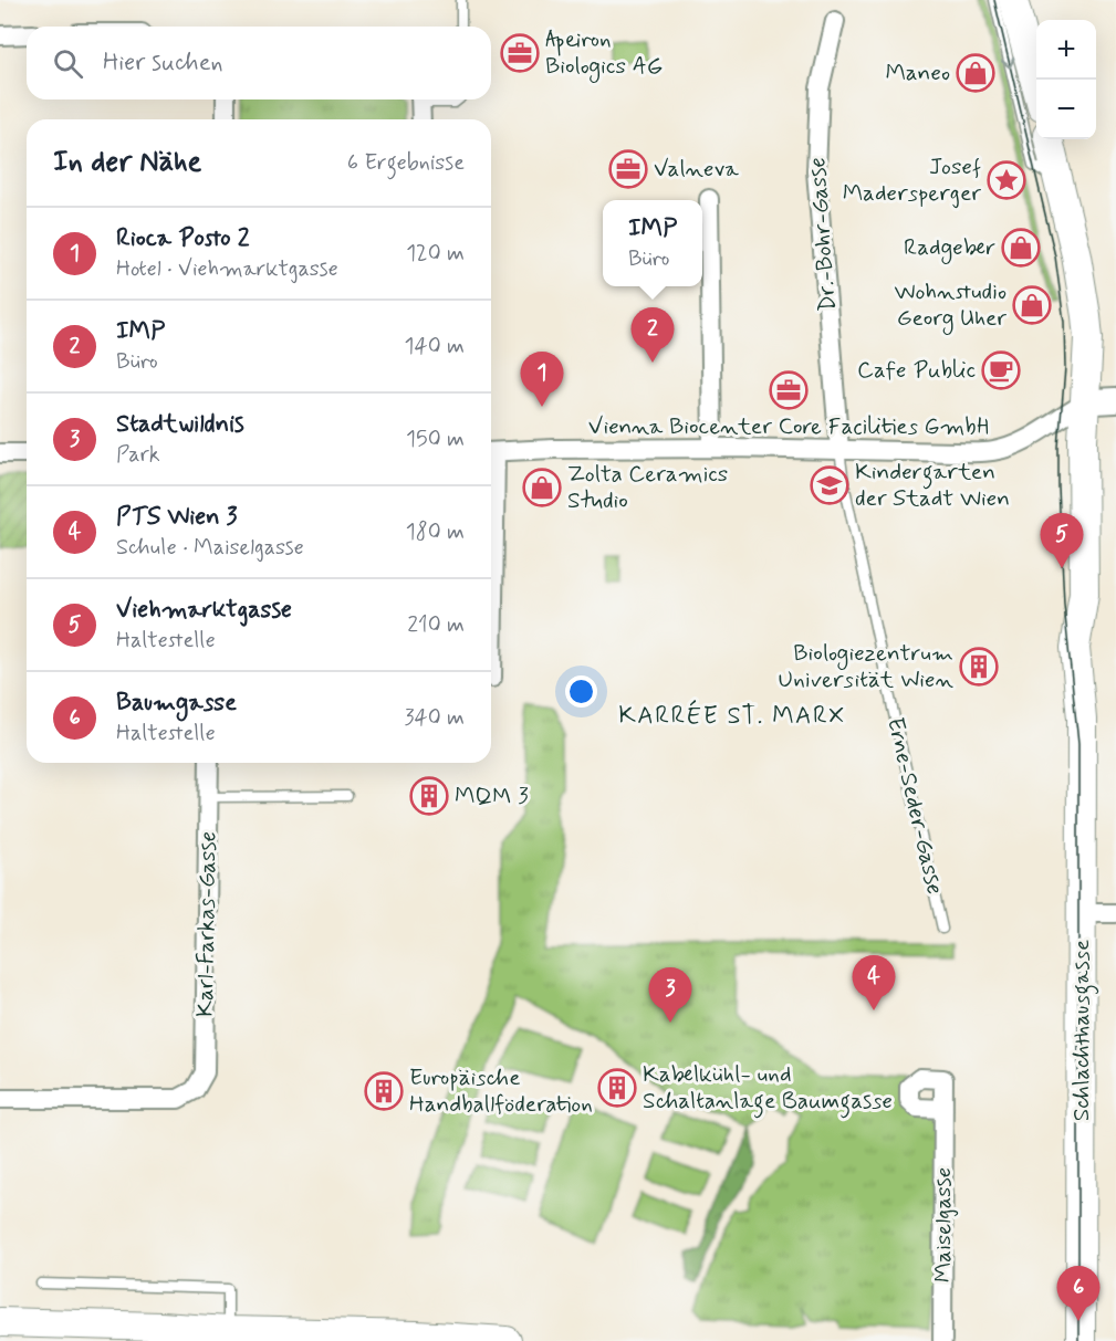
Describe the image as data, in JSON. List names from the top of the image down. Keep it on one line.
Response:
{"streets":{"main road":["Schlachthausgasse"],"street":["Dr.-Bohr-Gasse","Karl-Farkas-Gasse","Maiselgasse"],"lane":["Erne-Seder-Gasse"]},"crossings":[["Dr.-Bohr-Gasse","Erne-Seder-Gasse"]],"districts":["KARRÉE ST. MARX"],"places":{"office":["Apeiron Biologics AG","Valneva","Vienna Biocenter Core Facilities GmbH"],"shop":["Maneo","Radgeber","Wohnstudio Georg Uher","Zolta Ceramics Studio"],"place":["Josef Madersperger"],"cafe":["Cafe Public"],"school or university":["Kindergarten der Stadt Wien"],"building":["Biologiezentrum Universität Wien","MQM 3","Kabelkühl- und Schaltanlage Baumgasse","Europäische Handballföderation"]},"page":{"map_buttons":["+","−"],"search":"Hier suchen","heading":["In der Nähe","6 Ergebnisse"],"popup":["IMP","Büro"],"list":[{"mark":"1","name":"Rioca Posto 2","note":"Hotel · Viehmarktgasse","value":"120 m"},{"mark":"2","name":"IMP","note":"Büro","value":"140 m"},{"mark":"3","name":"Stadtwildnis","note":"Park","value":"150 m"},{"mark":"4","name":"PTS Wien 3","note":"Schule · Maiselgasse","value":"180 m"},{"mark":"5","name":"Viehmarktgasse","note":"Haltestelle","value":"210 m"},{"mark":"6","name":"Baumgasse","note":"Haltestelle","value":"340 m"}],"pins":["2","1","5","4","3","6"]}}
